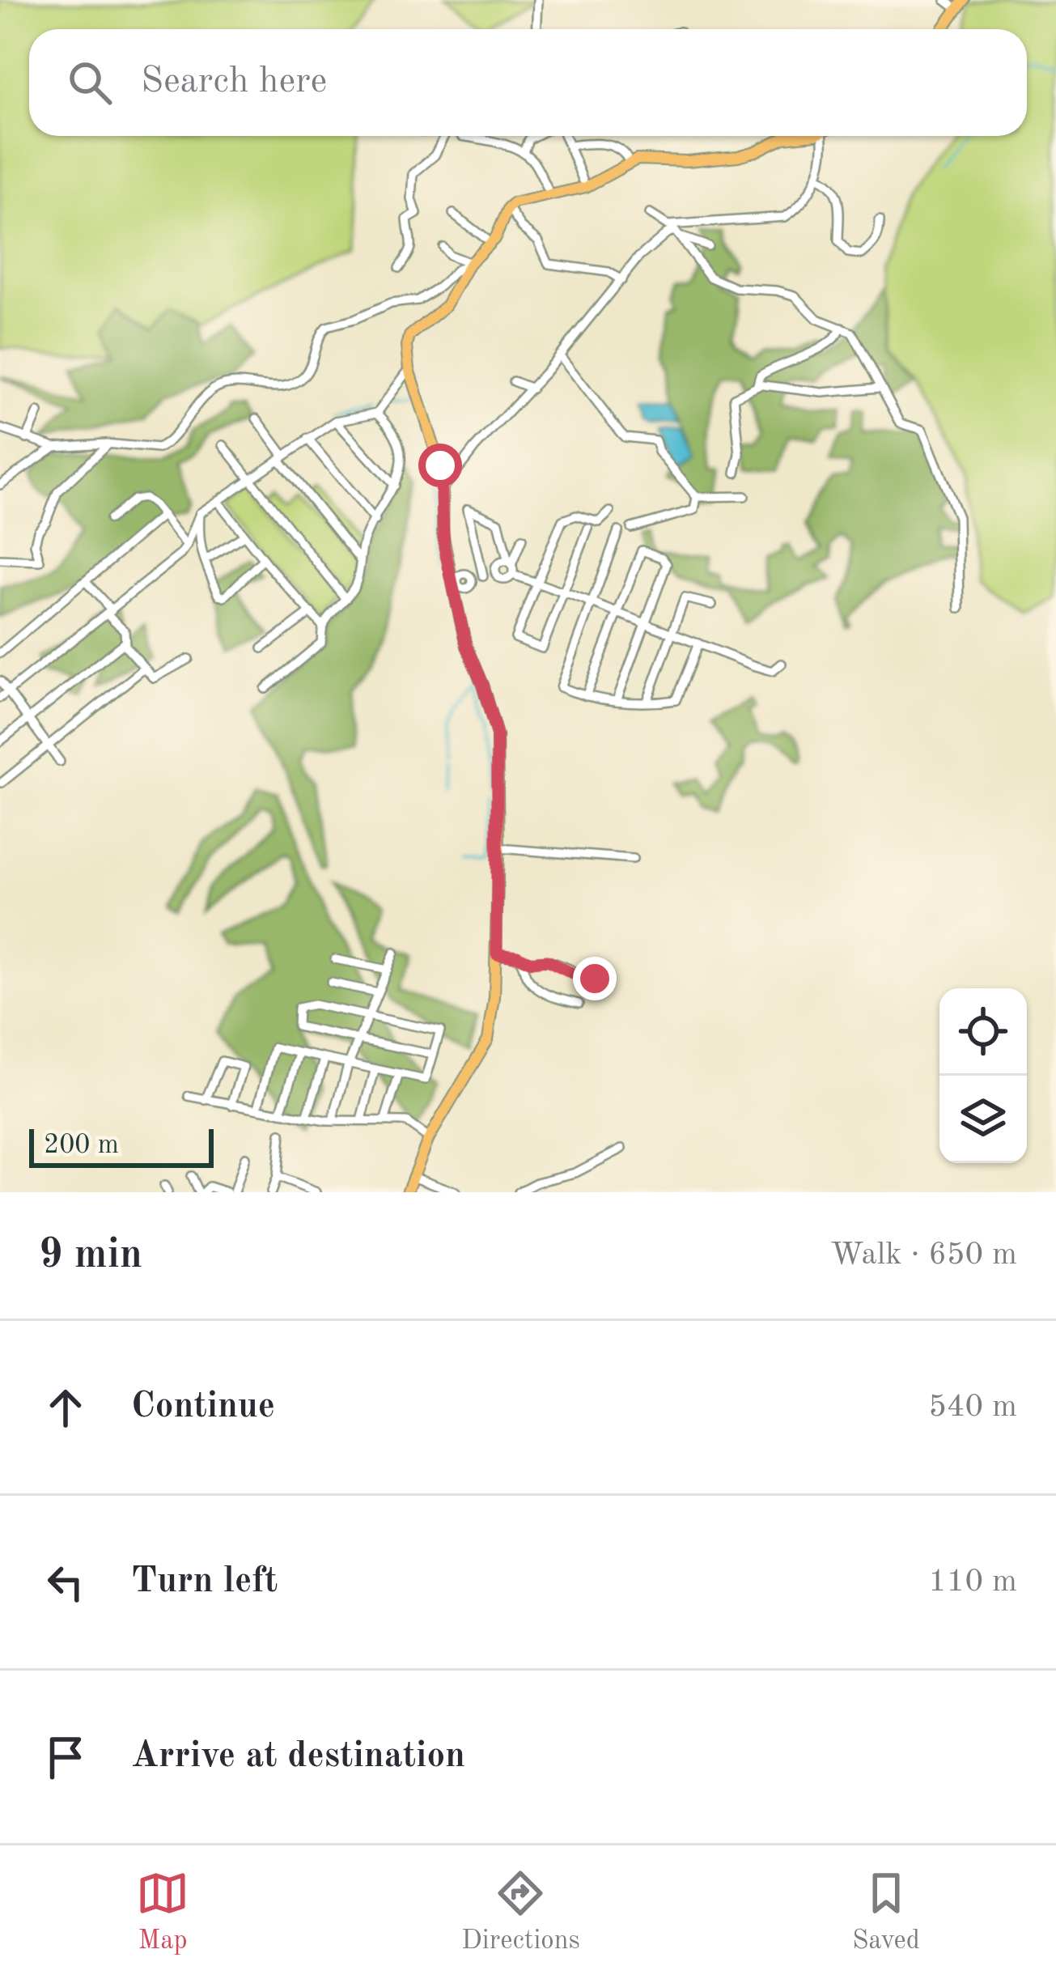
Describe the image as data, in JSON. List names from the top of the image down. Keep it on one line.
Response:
{"scale_bar":"200 m","page":{"search":"Search here","scale":"200 m","heading":["9 min","Walk · 650 m"],"list":[["Continue","540 m"],["Turn left","110 m"],"Arrive at destination"],"nav":["Map","Directions","Saved"]}}
